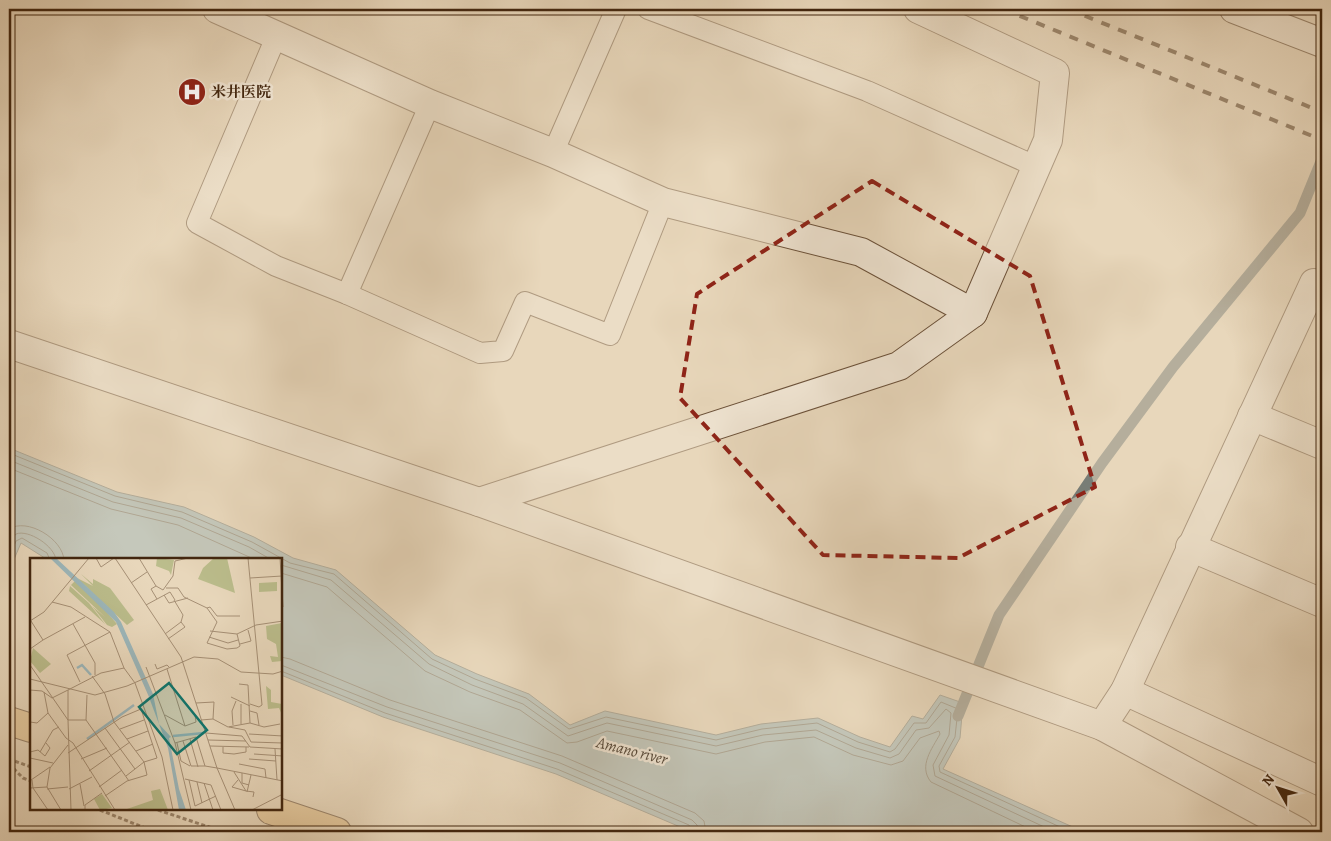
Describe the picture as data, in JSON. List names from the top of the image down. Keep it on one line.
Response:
{"water":["Amano river"],"places":{"hospital":["米井医院"]},"north":"top left"}
